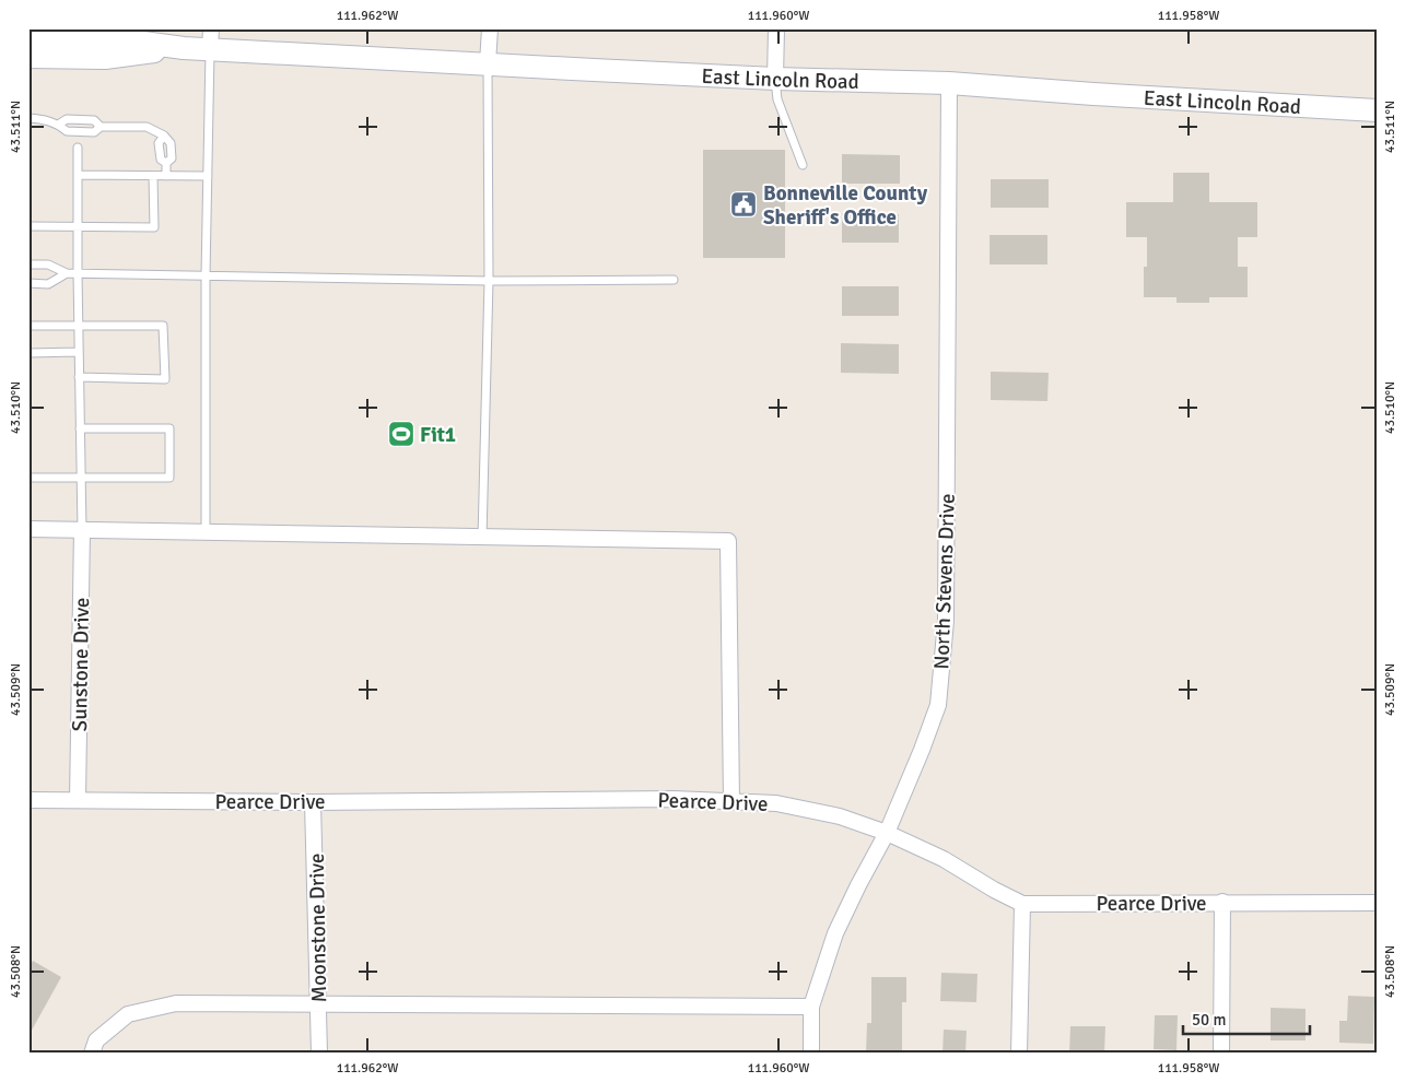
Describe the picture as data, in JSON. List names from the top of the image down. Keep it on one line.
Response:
{"streets":{"main road":["East Lincoln Road"],"street":["North Stevens Drive","Sunstone Drive","Pearce Drive","Moonstone Drive"]},"crossings":[["East Lincoln Road","North Stevens Drive"],["North Stevens Drive","Pearce Drive"],["Sunstone Drive","Pearce Drive"],["Pearce Drive","Moonstone Drive"]],"places":{"public building":["Bonneville County Sheriff's Office"],"sports":["Fit1"]},"scale_bar":"50 m","coordinates":["111.962°W","111.960°W","111.958°W","43.511°N","43.510°N","43.509°N","43.508°N"]}
